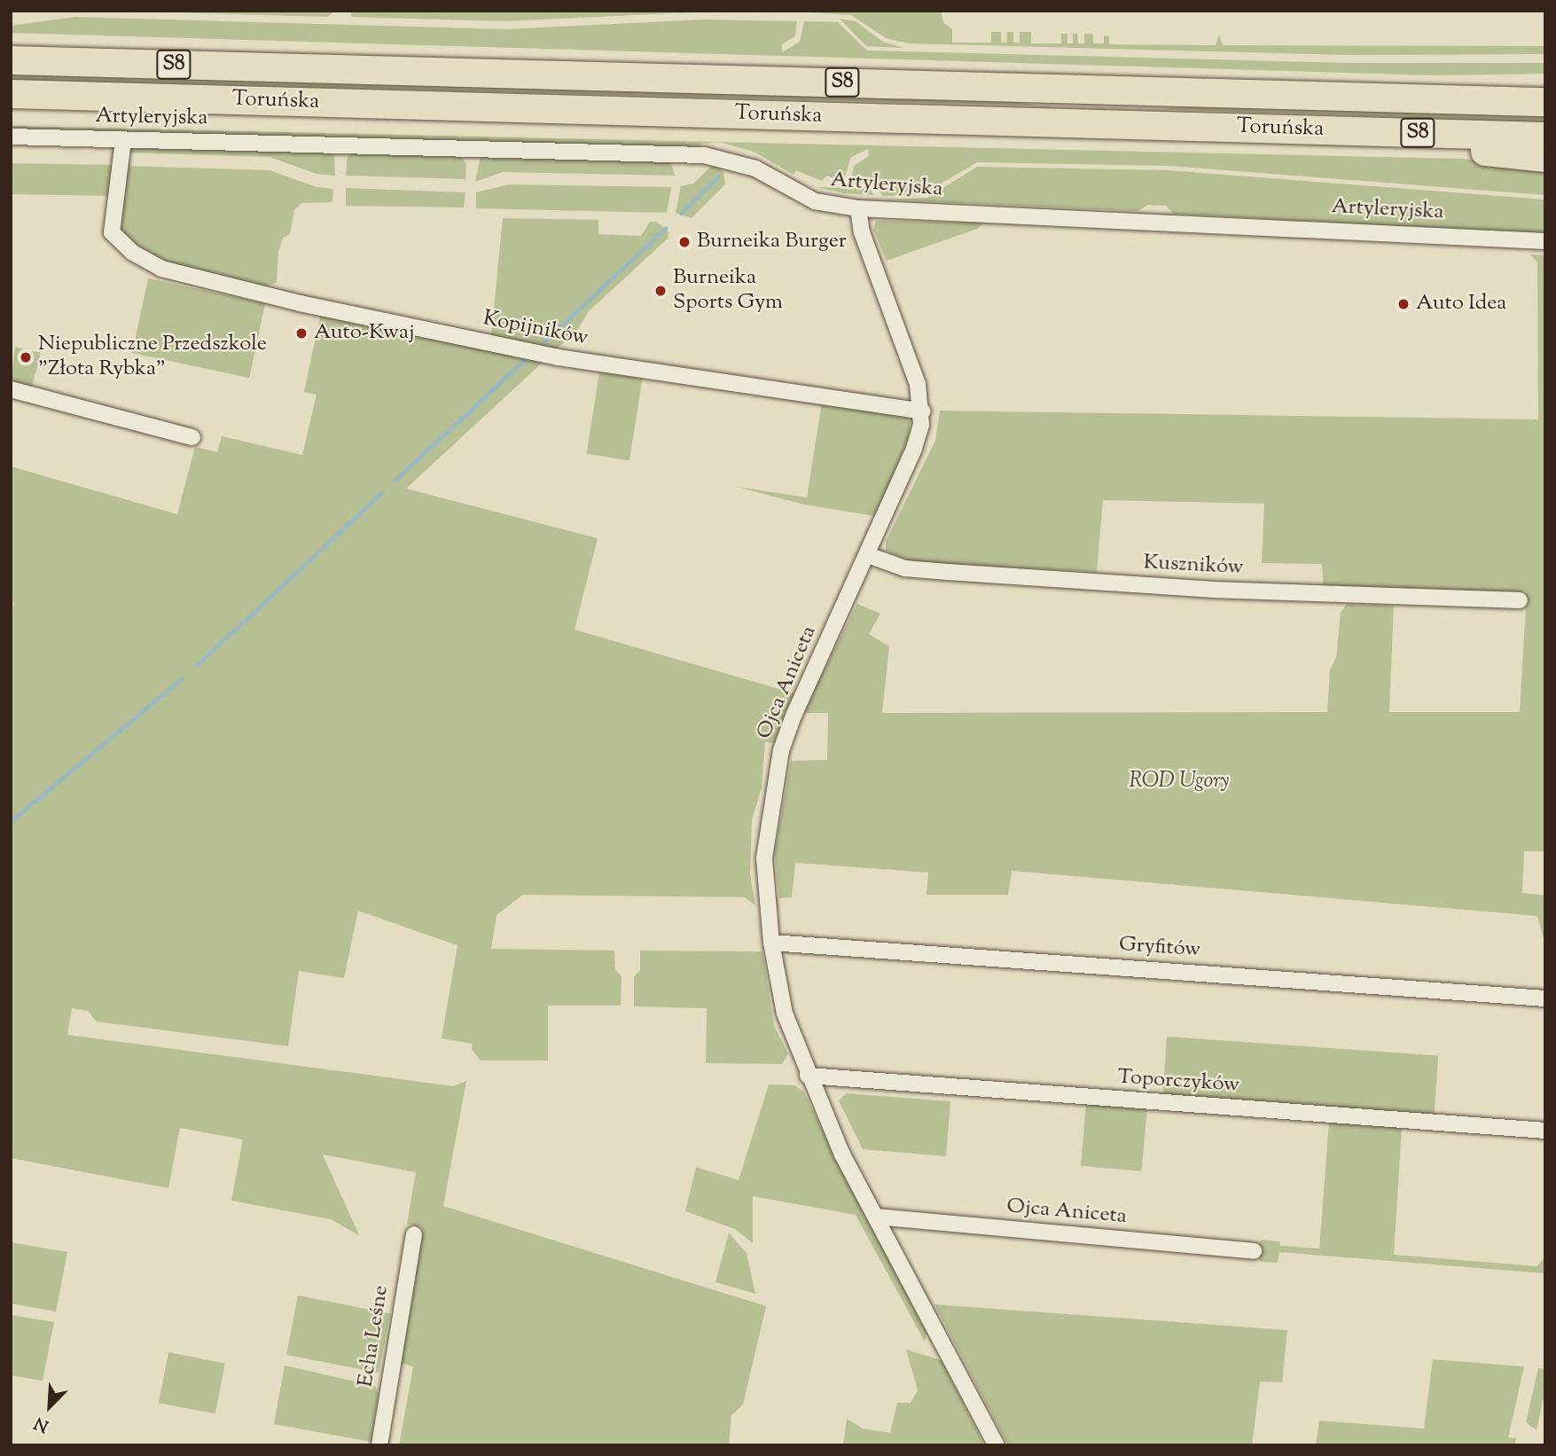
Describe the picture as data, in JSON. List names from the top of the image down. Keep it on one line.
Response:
{"streets":{"highway":["S8","Toruńska"],"street":["Artyleryjska","Kopijników","Kuszników","Ojca Aniceta","Gryfitów","Toporczyków","Echa Leśne"]},"crossings":[["Artyleryjska","Kopijników"],["Artyleryjska","Ojca Aniceta"],["Kopijników","Ojca Aniceta"],["Kuszników","Ojca Aniceta"],["Ojca Aniceta","Gryfitów"],["Ojca Aniceta","Toporczyków"]],"parks":["ROD Ugory"],"places":["Burneika Burger","Burneika Sports Gym","Auto Idea","Auto-Kwaj","Niepubliczne Przedszkole \"Złota Rybka\""],"north":"bottom left"}
